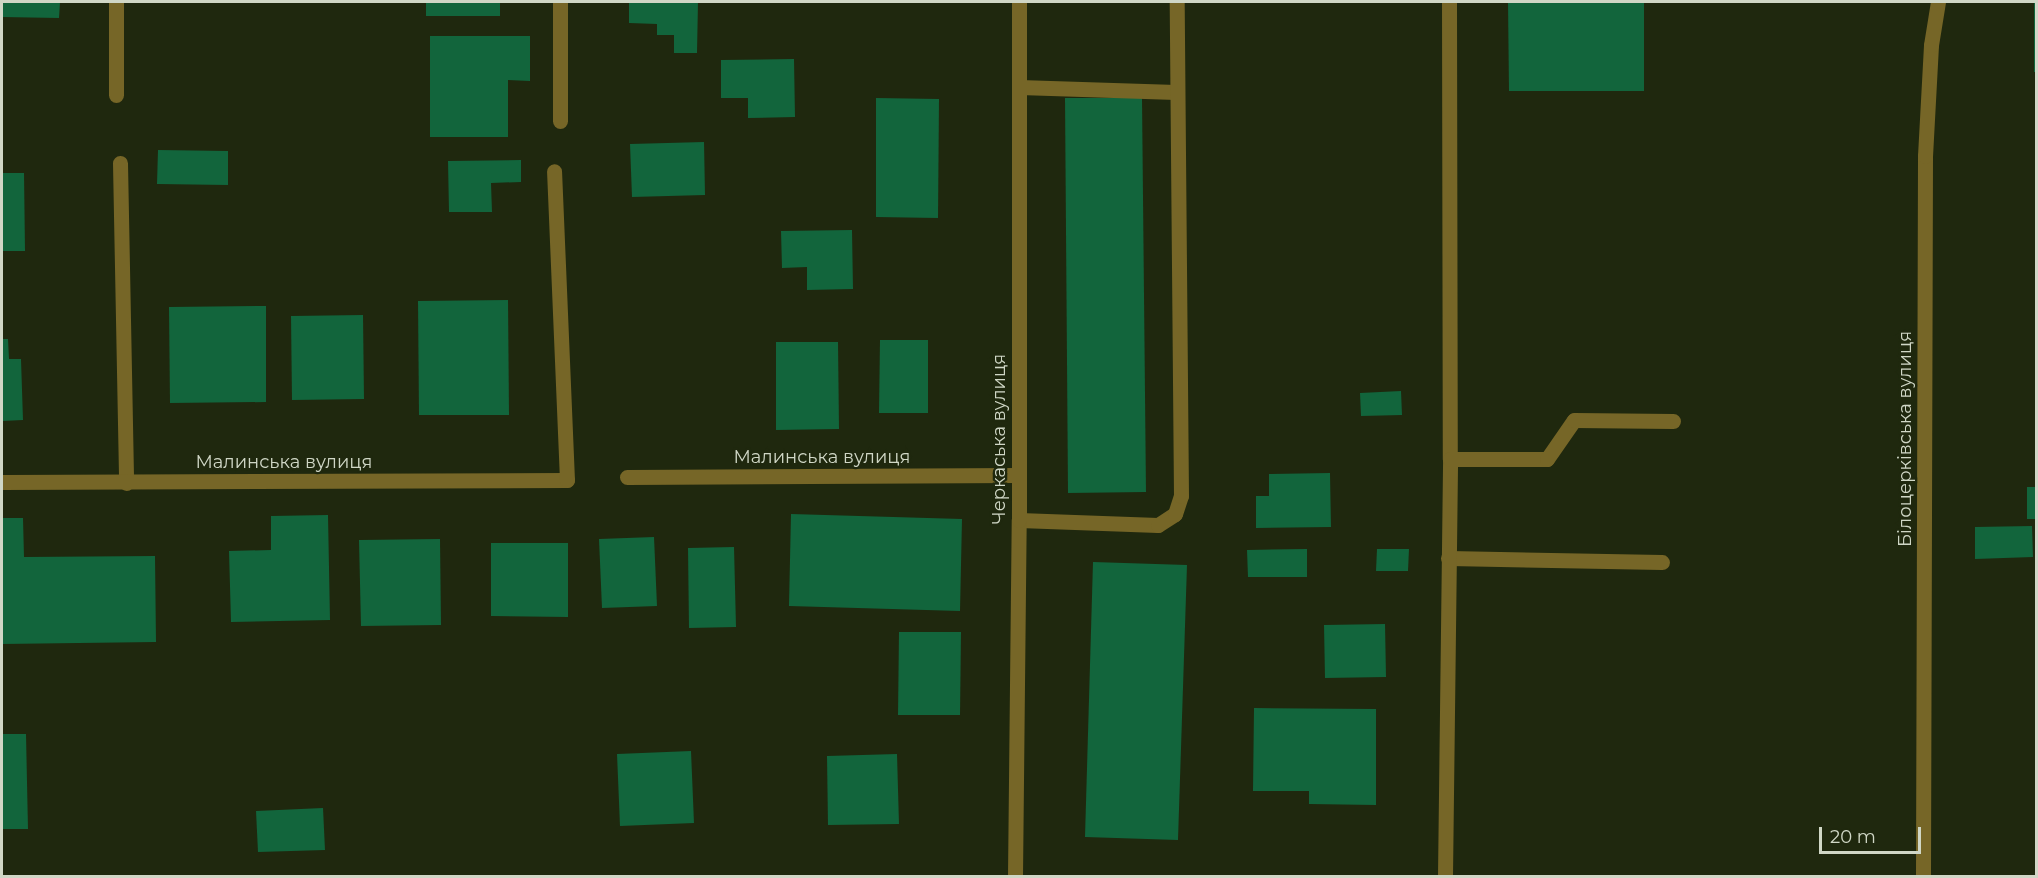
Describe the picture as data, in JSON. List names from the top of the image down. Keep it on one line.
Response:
{"streets":{"street":["Черкаська вулиця","Білоцерківська вулиця","Малинська вулиця"]},"crossings":[["Черкаська вулиця","Малинська вулиця"]],"scale_bar":"20 m"}
